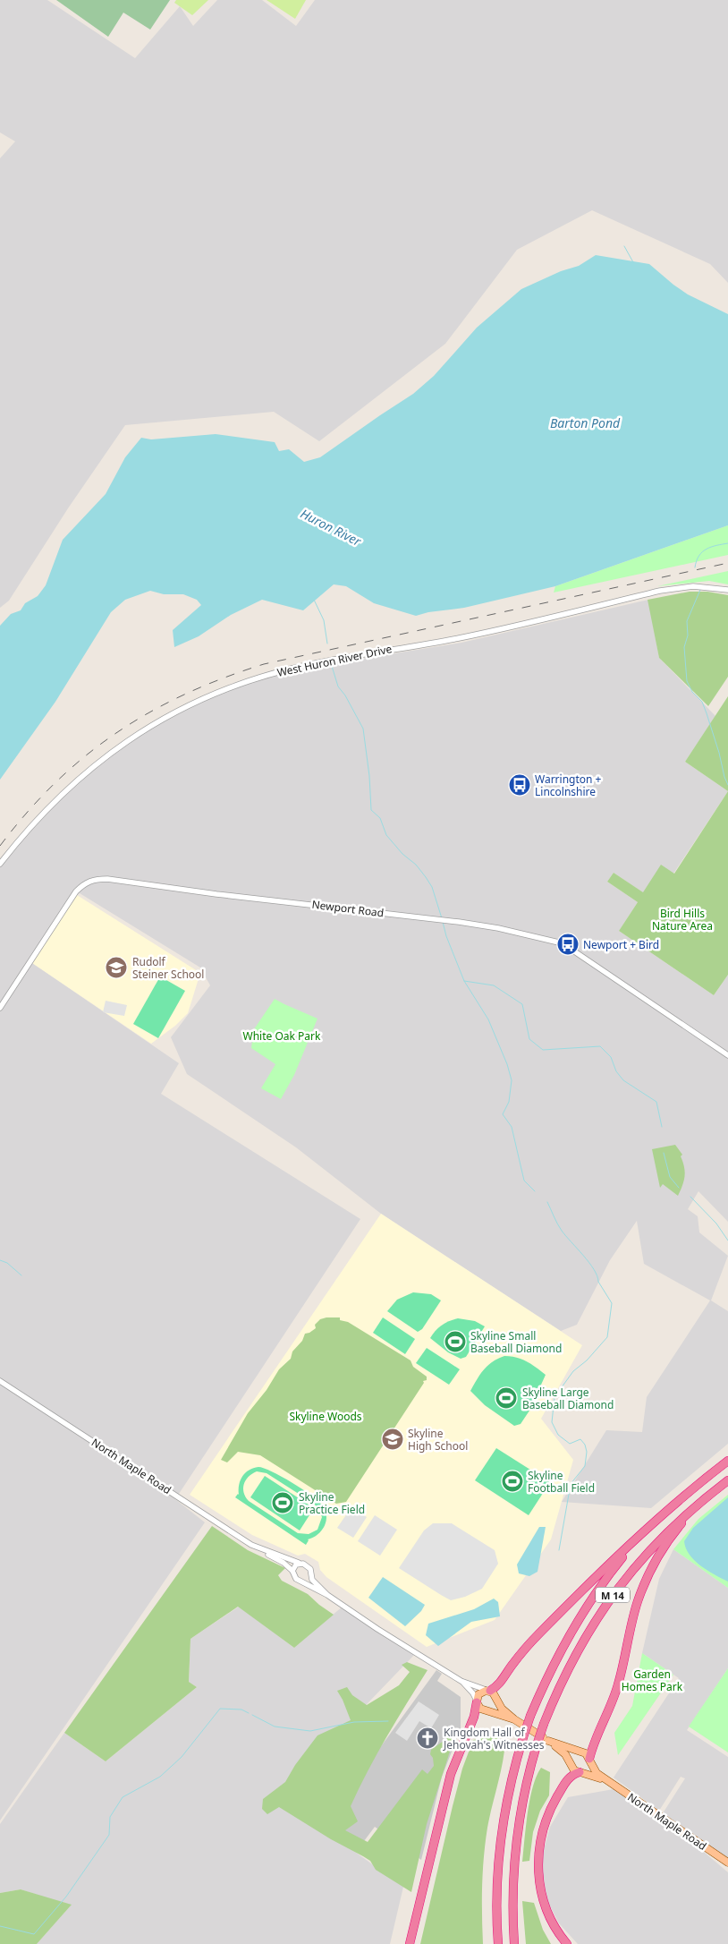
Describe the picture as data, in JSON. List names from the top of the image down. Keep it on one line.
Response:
{"streets":{"highway":["M 14"],"main road":["North Maple Road"],"street":["West Huron River Drive","Newport Road"]},"water":["Barton Pond","Huron River"],"parks":["Bird Hills Nature Area","White Oak Park","Skyline Woods","Garden Homes Park"],"places":{"bus stop":["Warrington + Lincolnshire","Newport + Bird"],"school or university":["Rudolf Steiner School","Skyline High School"],"sports":["Skyline Small Baseball Diamond","Skyline Large Baseball Diamond","Skyline Football Field","Skyline Practice Field"],"church":["Kingdom Hall of Jehovah's Witnesses"]}}
